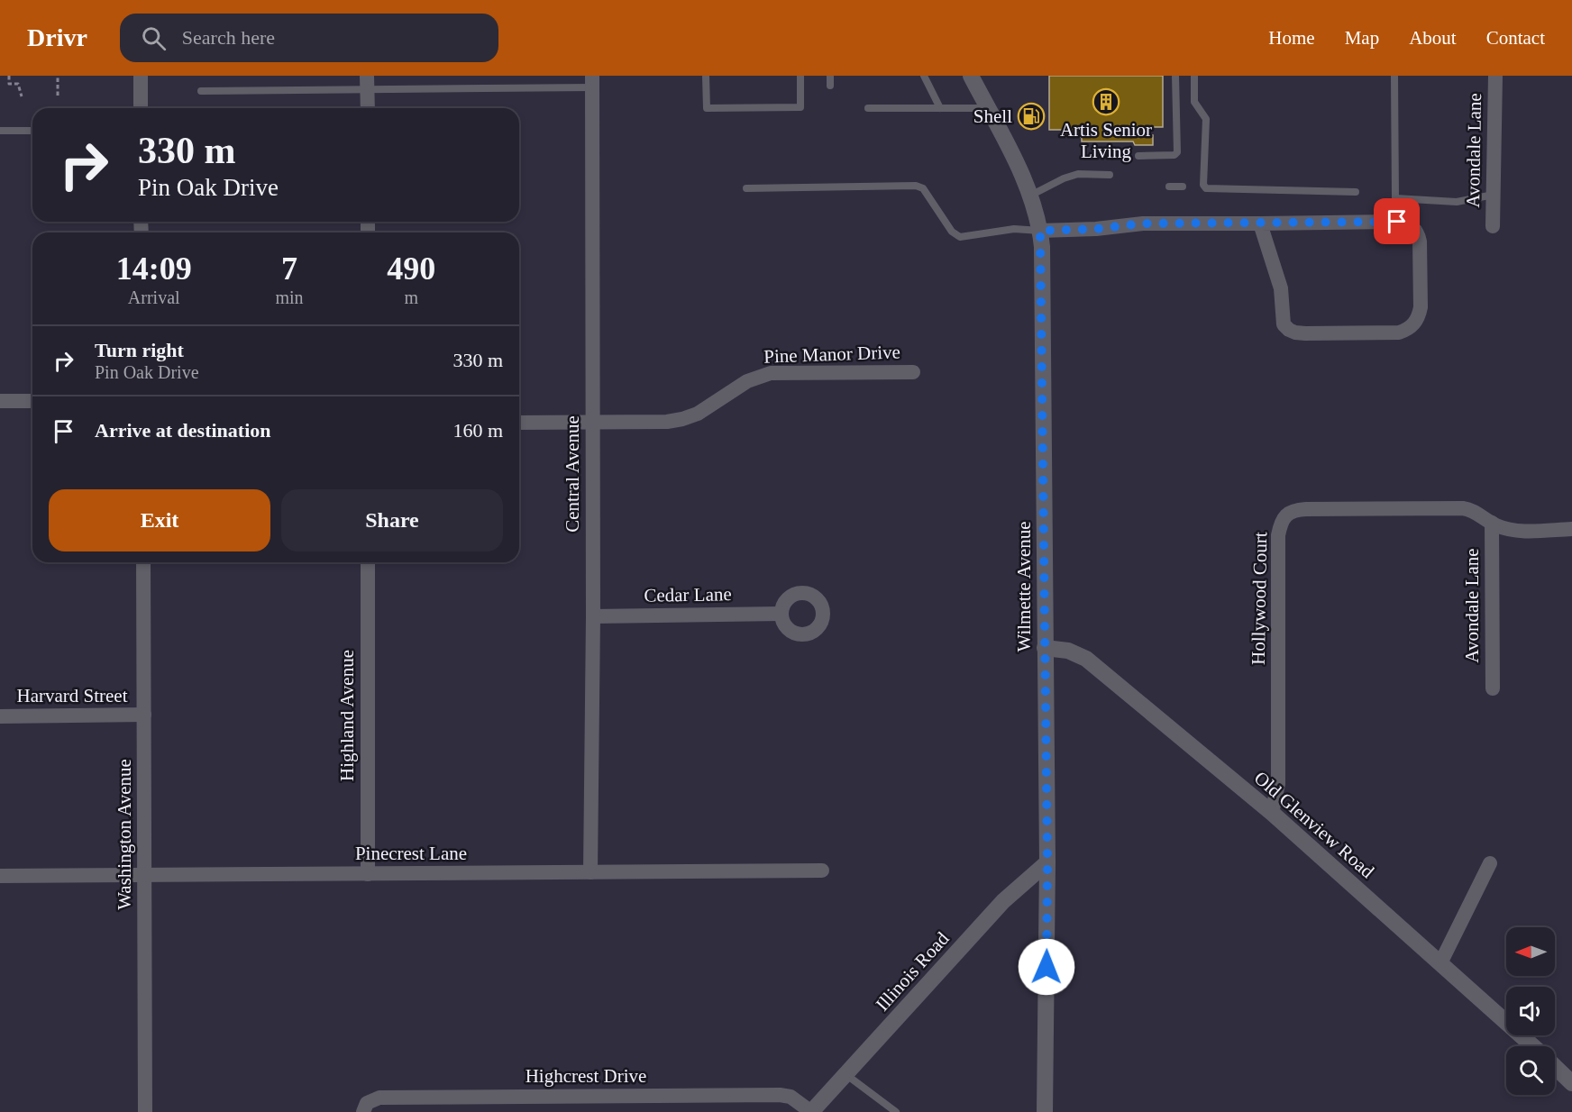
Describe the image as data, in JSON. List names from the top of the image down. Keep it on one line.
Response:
{"streets":{"street":["Avondale Lane","Pine Manor Drive","Central Avenue","Wilmette Avenue","Cedar Lane","Hollywood Court","Harvard Street","Highland Avenue","Old Glenview Road","Washington Avenue","Pinecrest Lane","Illinois Road","Highcrest Drive"]},"crossings":[["Avondale Lane","Hollywood Court"],["Pine Manor Drive","Central Avenue"],["Central Avenue","Cedar Lane"],["Central Avenue","Pinecrest Lane"],["Wilmette Avenue","Old Glenview Road"],["Wilmette Avenue","Illinois Road"],["Hollywood Court","Old Glenview Road"],["Harvard Street","Washington Avenue"],["Highland Avenue","Pinecrest Lane"],["Washington Avenue","Pinecrest Lane"],["Illinois Road","Highcrest Drive"]],"places":{"building":["Artis Senior Living"],"fuel station":["Shell"]},"north":"left","page":{"header":"Drivr","search":"Search here","nav":["Home","Map","About","Contact"],"turn":["330 m","Pin Oak Drive"],"eta":["14:09","Arrival","7","min","490","m"],"list":[{"name":"Turn right","note":"Pin Oak Drive","value":"330 m"},{"name":"Arrive at destination","value":"160 m"}],"buttons":["Exit","Share"]}}
